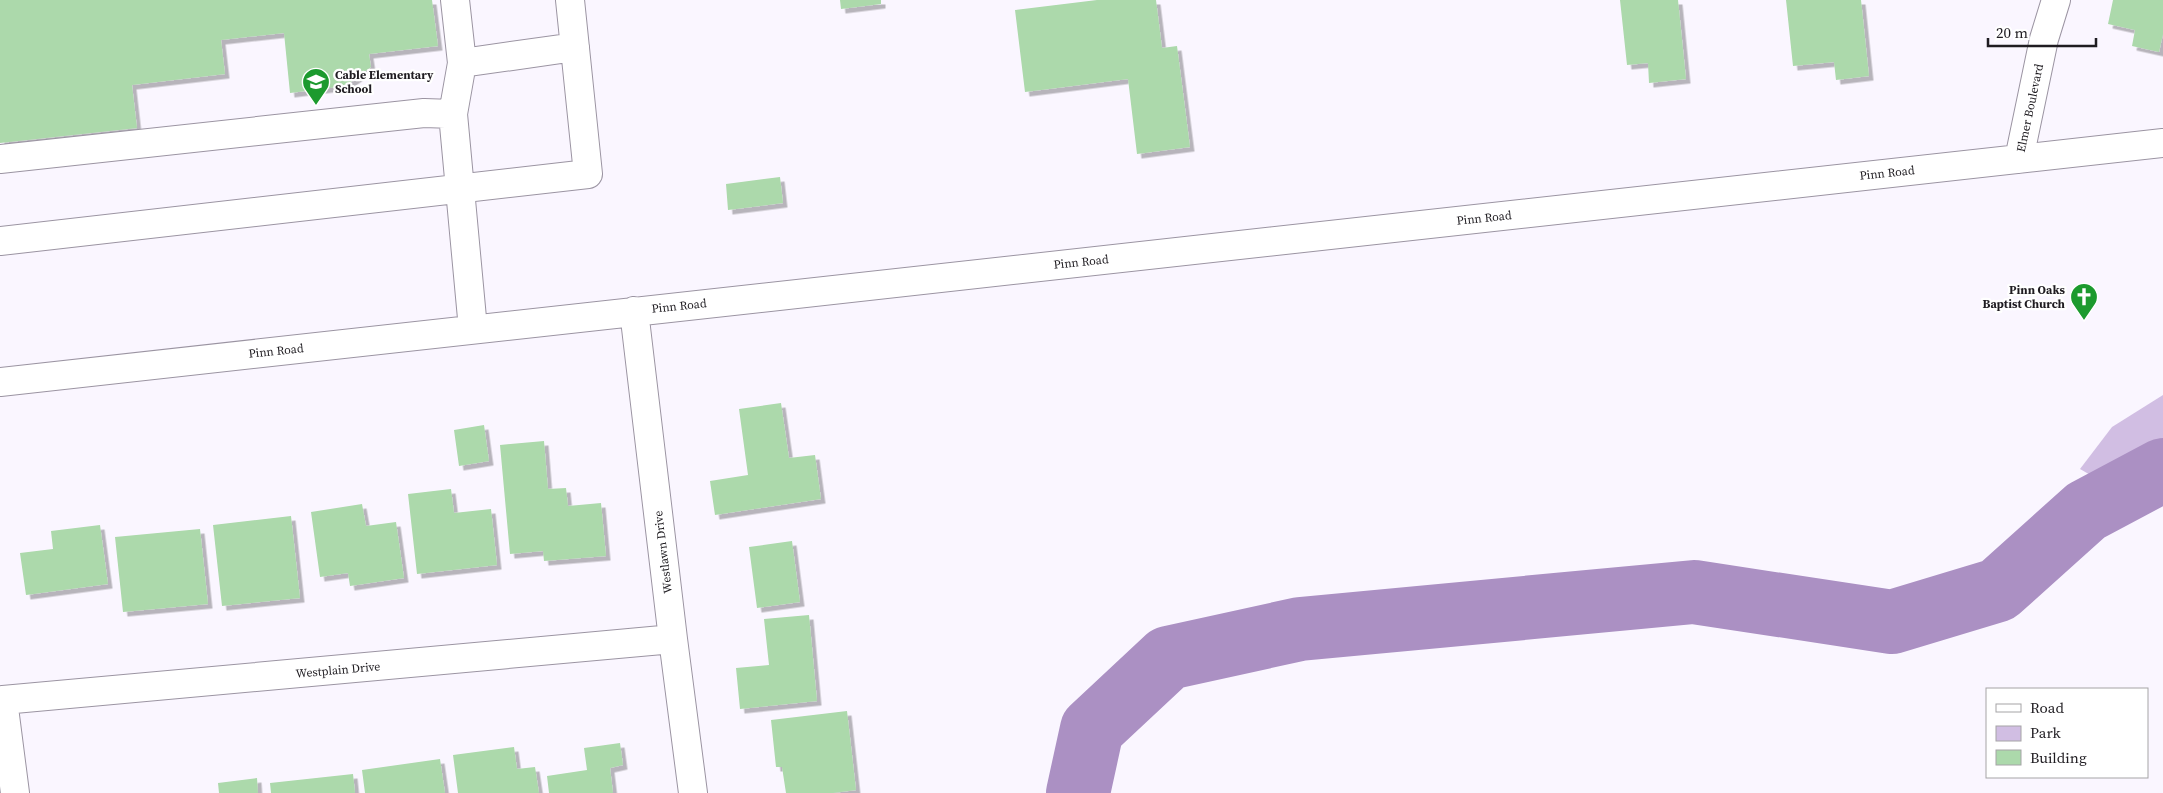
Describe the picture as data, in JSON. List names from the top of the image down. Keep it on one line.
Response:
{"streets":{"street":["Elmer Boulevard","Pinn Road","Westlawn Drive","Westplain Drive"]},"crossings":[["Elmer Boulevard","Pinn Road"],["Pinn Road","Westlawn Drive"],["Westlawn Drive","Westplain Drive"]],"places":{"school or university":["Cable Elementary School"],"church":["Pinn Oaks Baptist Church"]},"legend":["Road","Park","Building"],"scale_bar":"20 m"}
